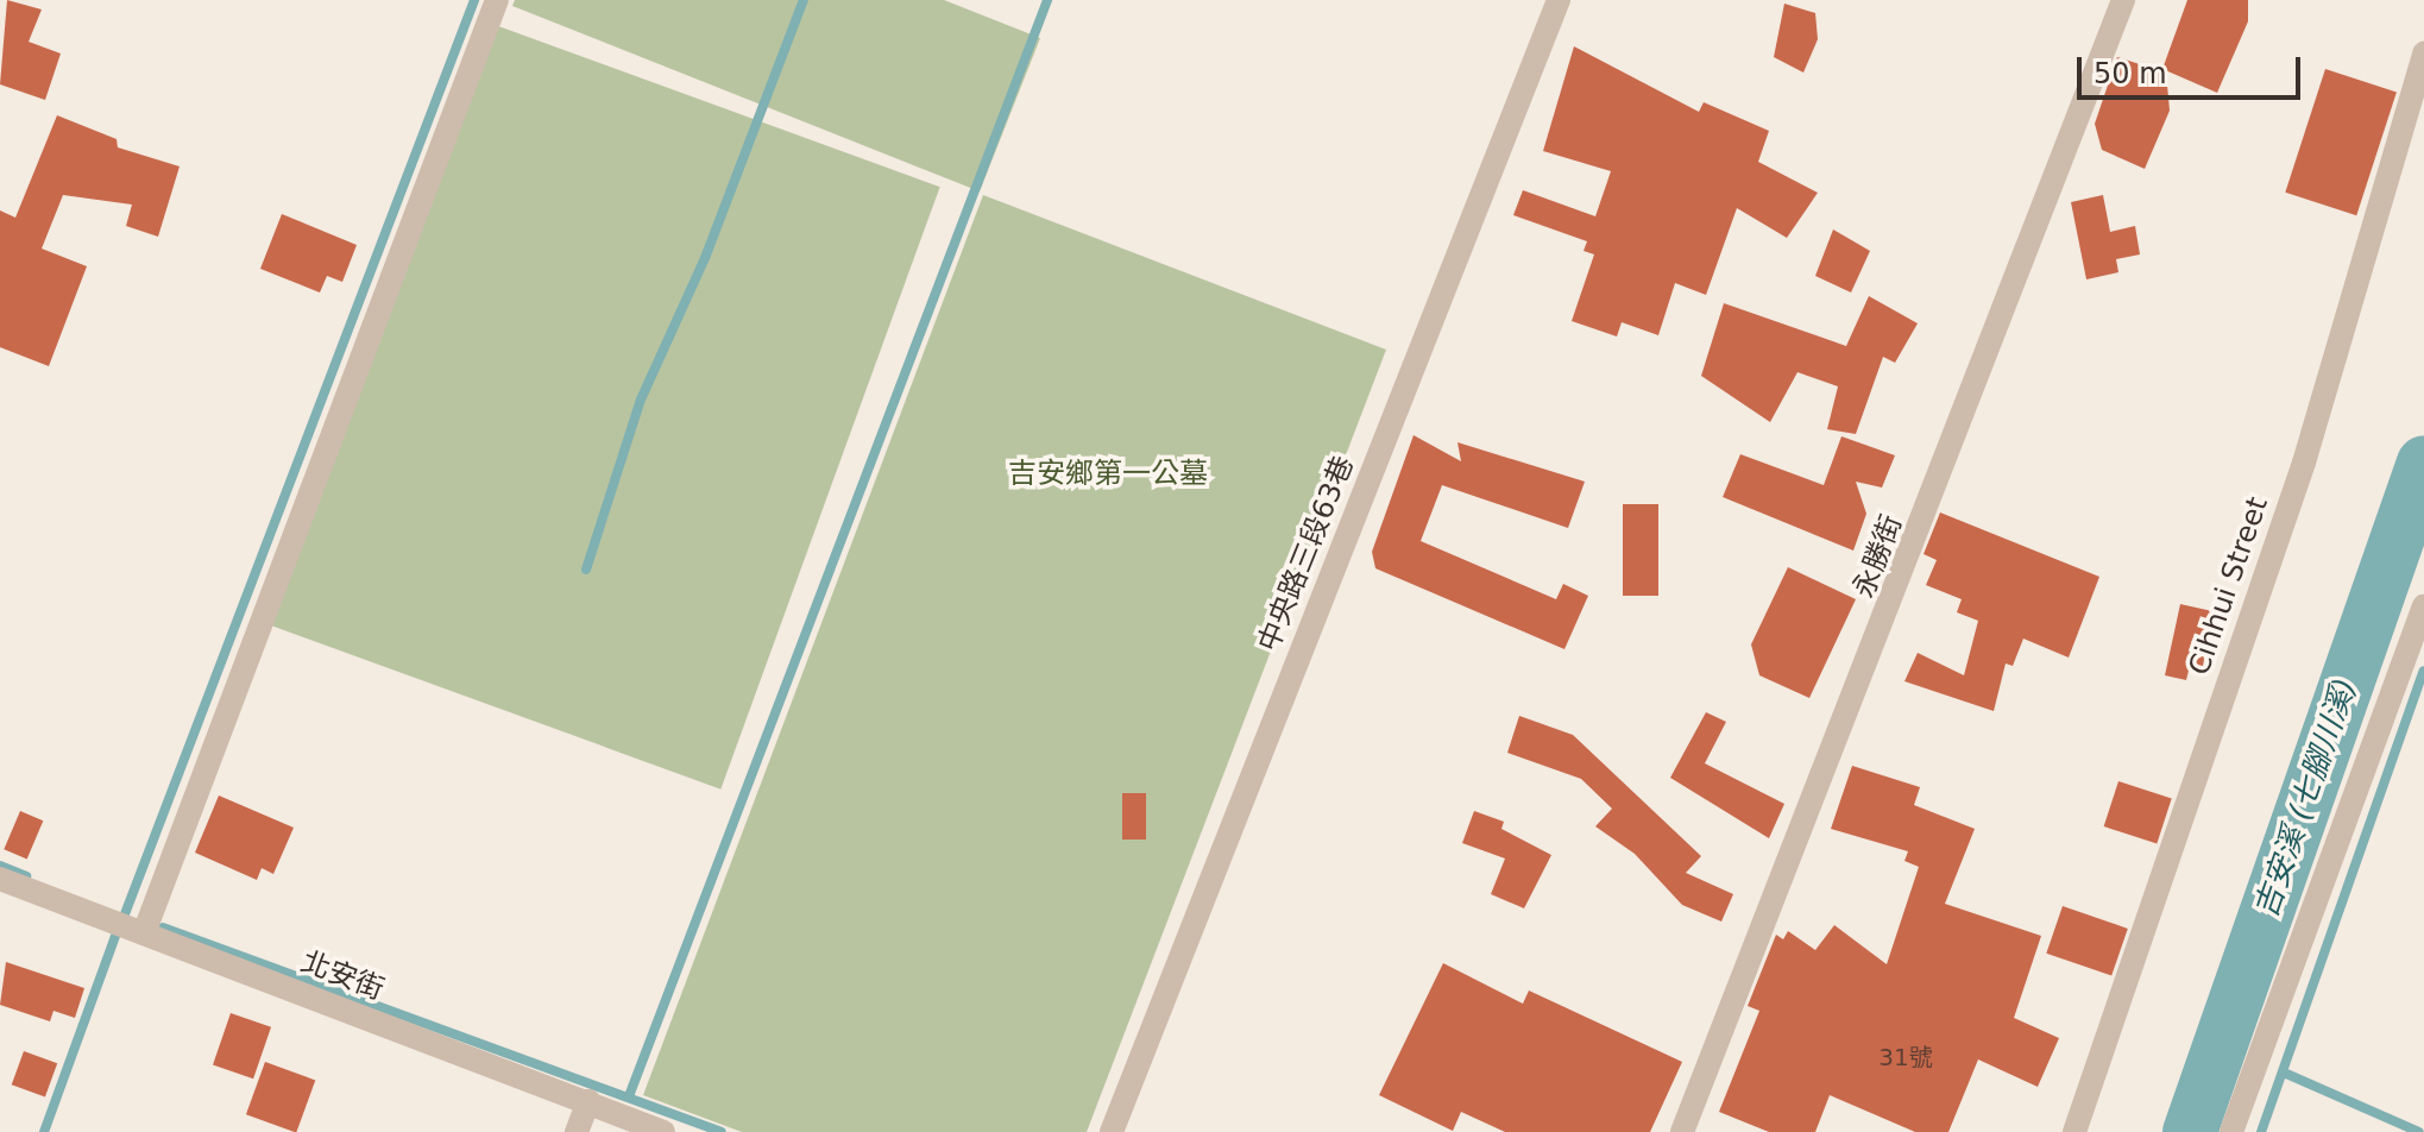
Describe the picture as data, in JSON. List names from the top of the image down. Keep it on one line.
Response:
{"streets":{"street":["中央路三段63巷","永勝街","Cihhui Street","北安街"]},"water":["吉安溪 (七腳川溪)"],"parks":["吉安鄉第一公墓"],"house_numbers":["31號"],"scale_bar":"50 m"}
